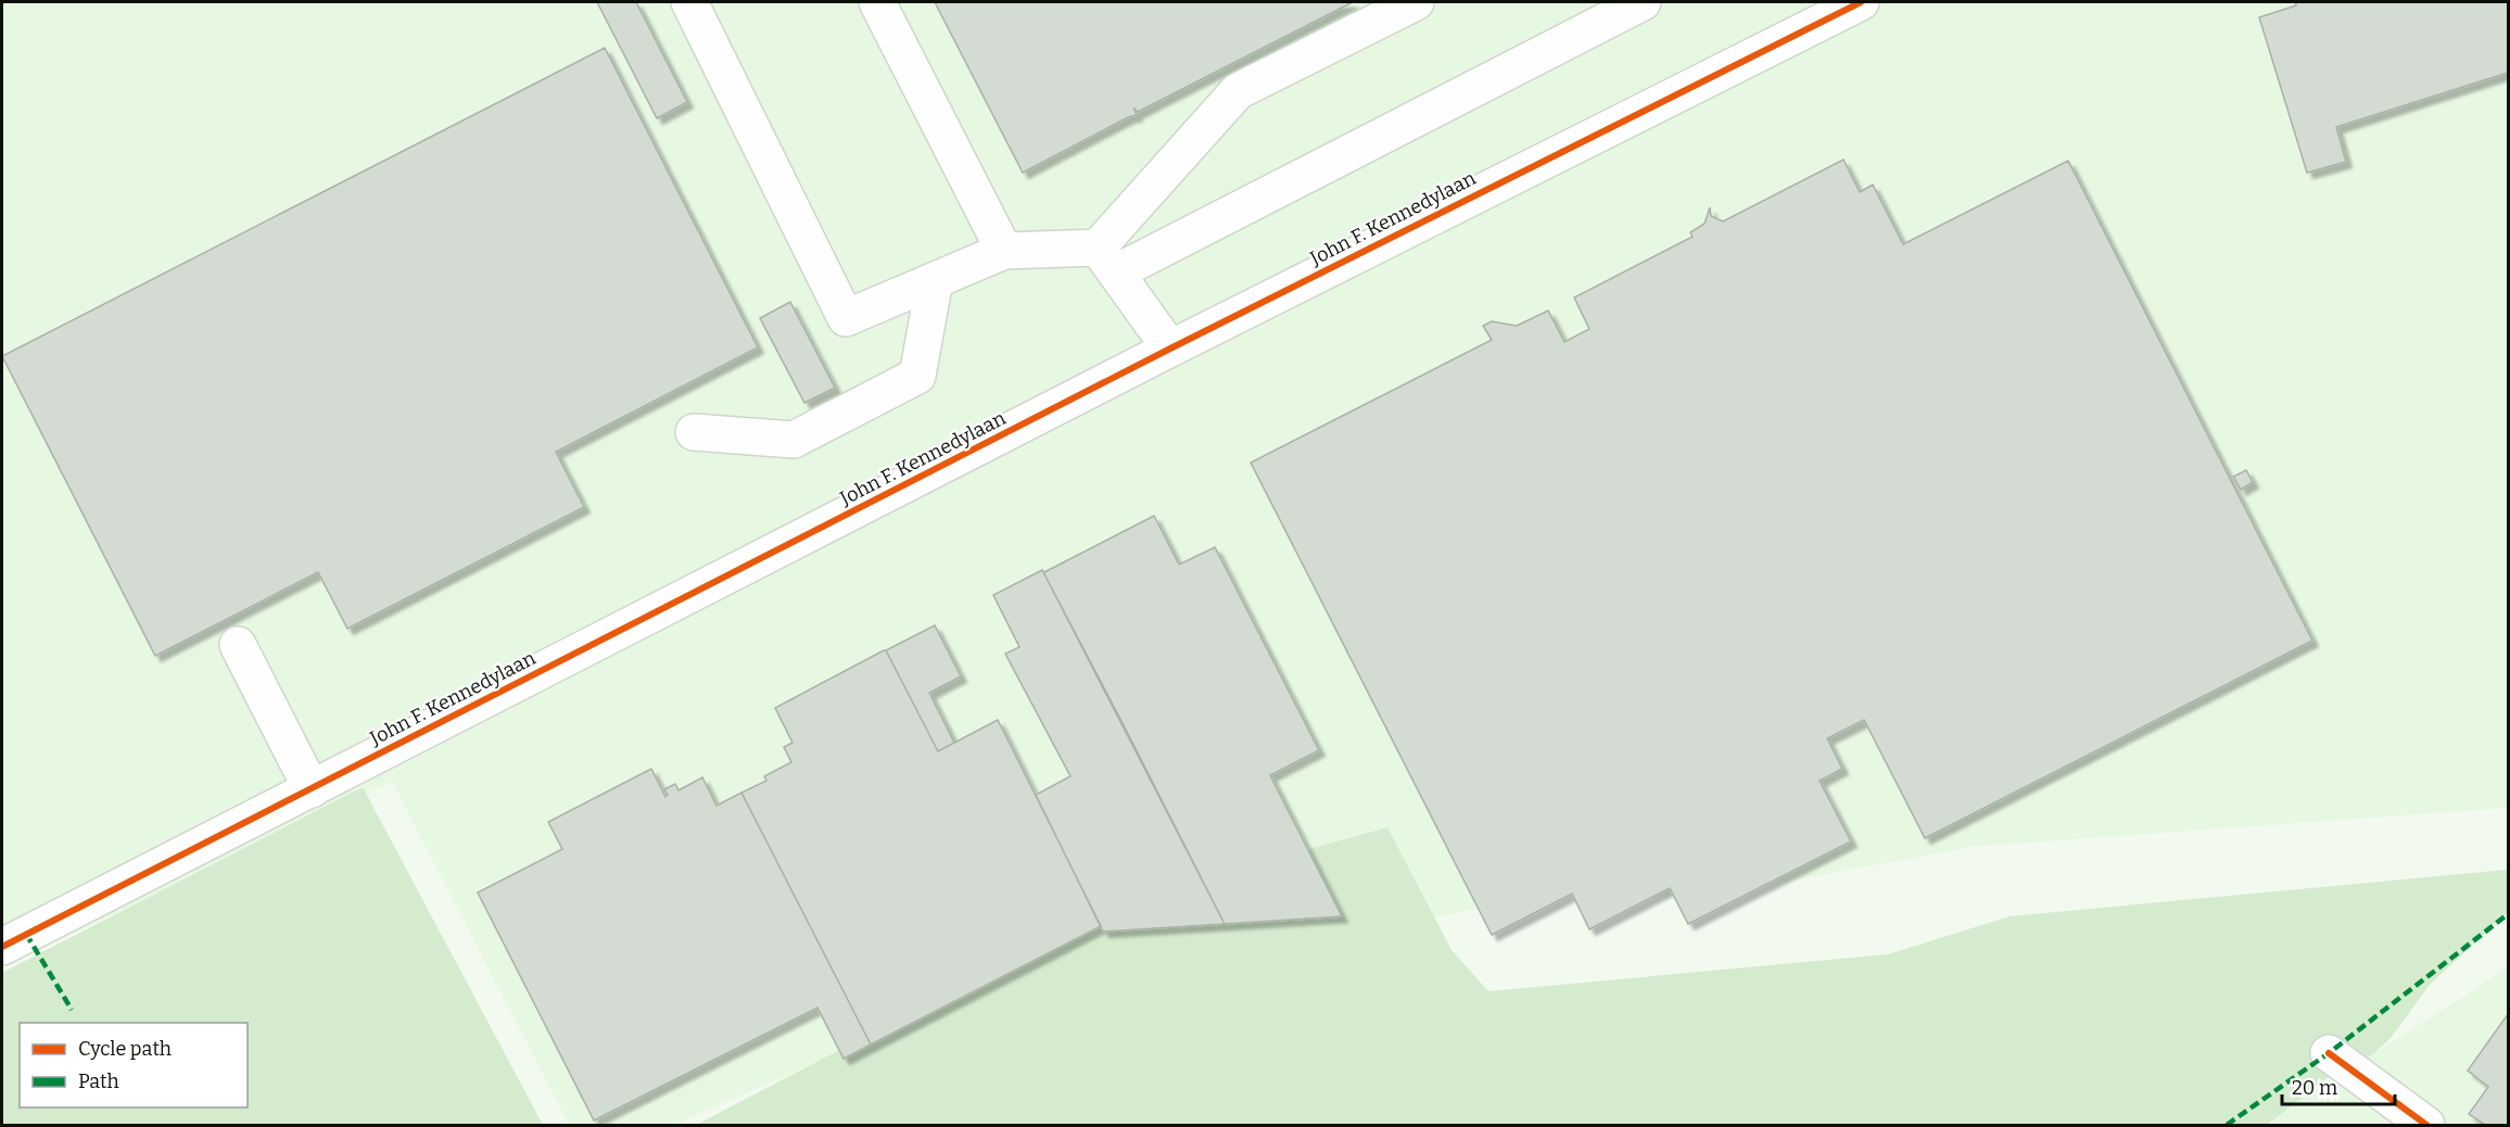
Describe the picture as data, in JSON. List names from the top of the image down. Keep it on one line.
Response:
{"streets":{"street":["John F. Kennedylaan"]},"legend":["Cycle path","Path"],"scale_bar":"20 m"}
